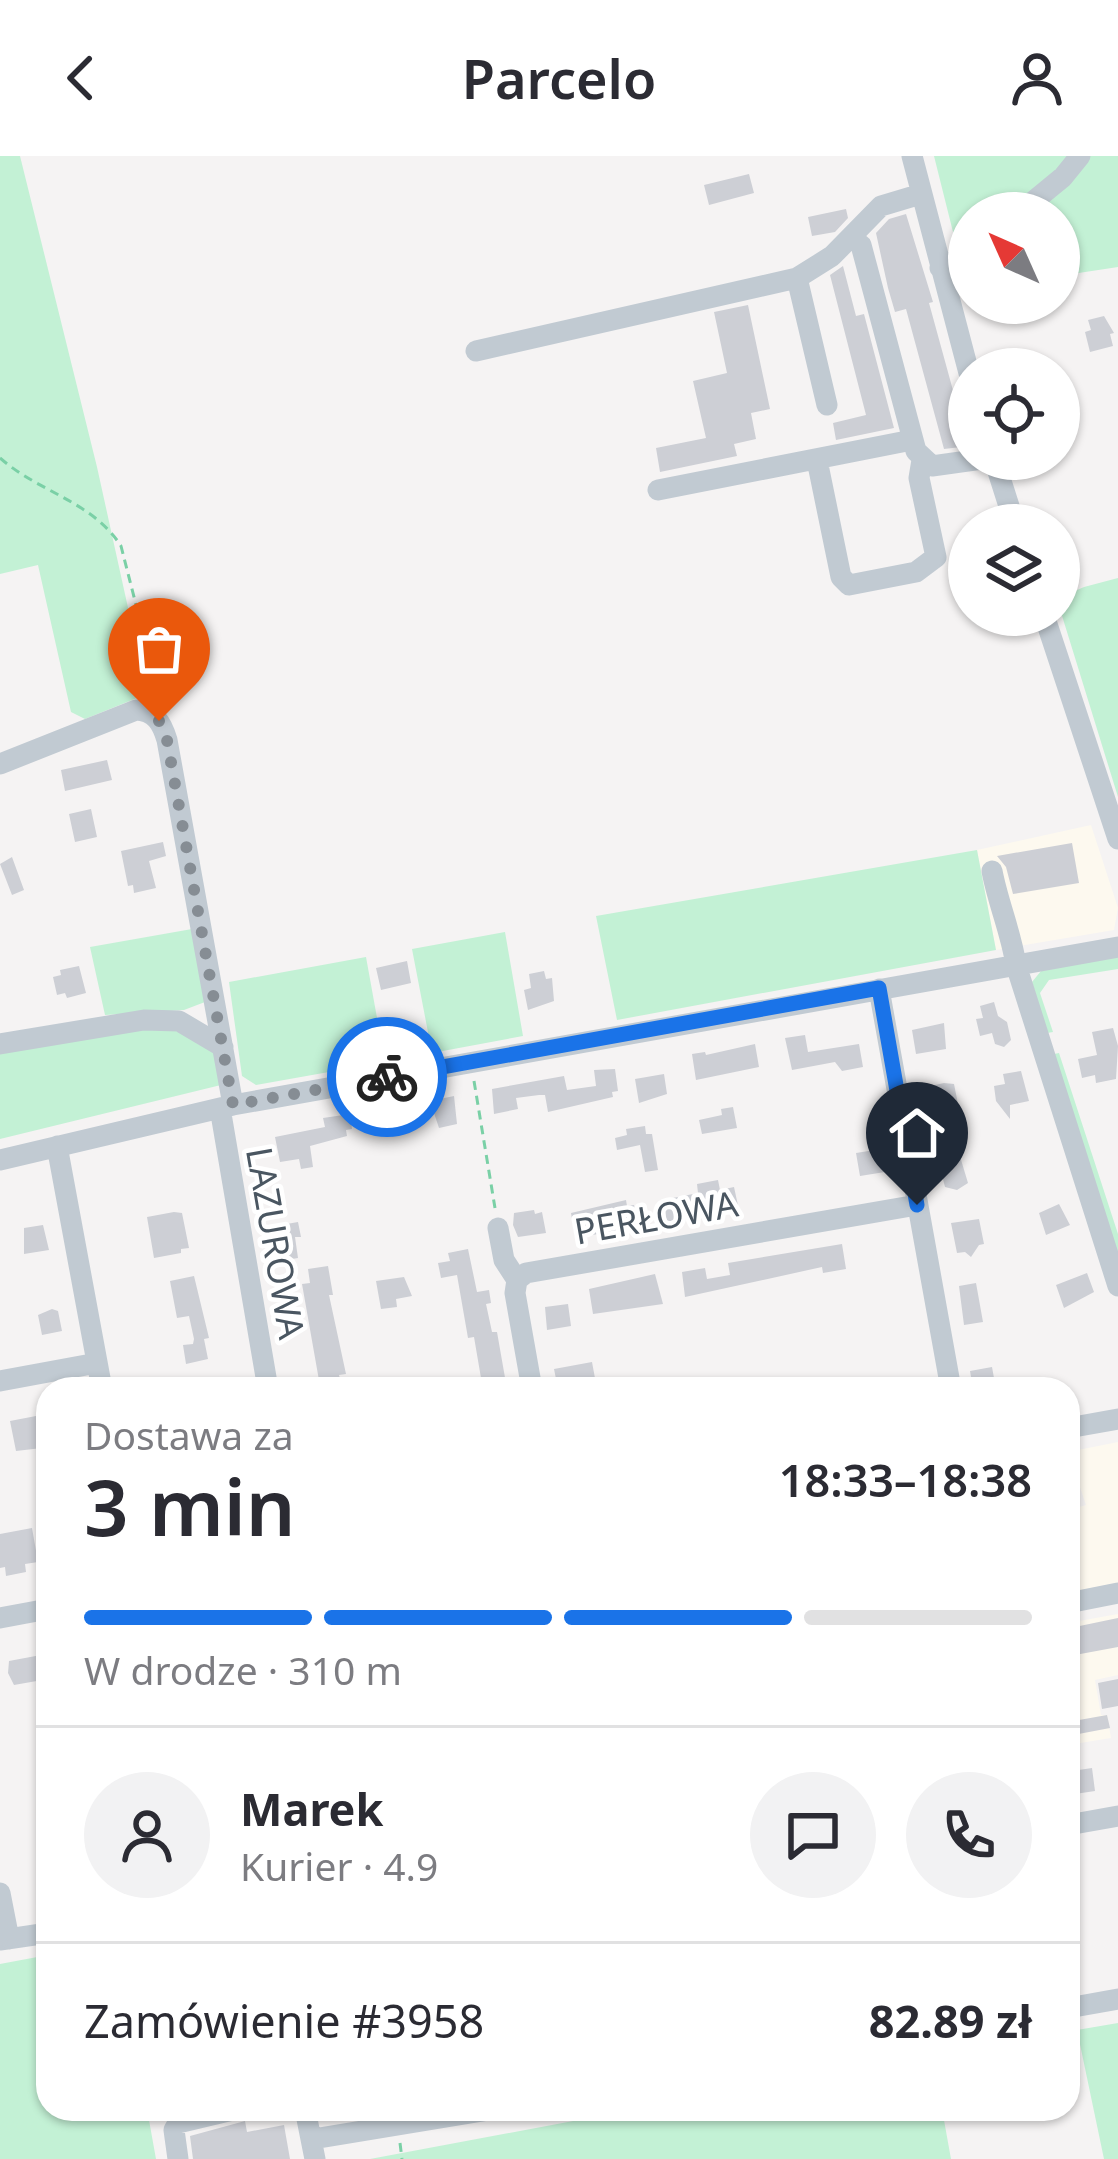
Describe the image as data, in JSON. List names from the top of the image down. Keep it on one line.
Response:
{"streets":{"street":["PERŁOWA","LAZUROWA"]},"north":"top left","page":{"header":"Parcelo","heading":["3 min","Dostawa za","18:33–18:38"],"panel":["Marek","Kurier · 4.9","Zamówienie #3958","82.89 zł"],"bar":"W drodze · 310 m"}}
